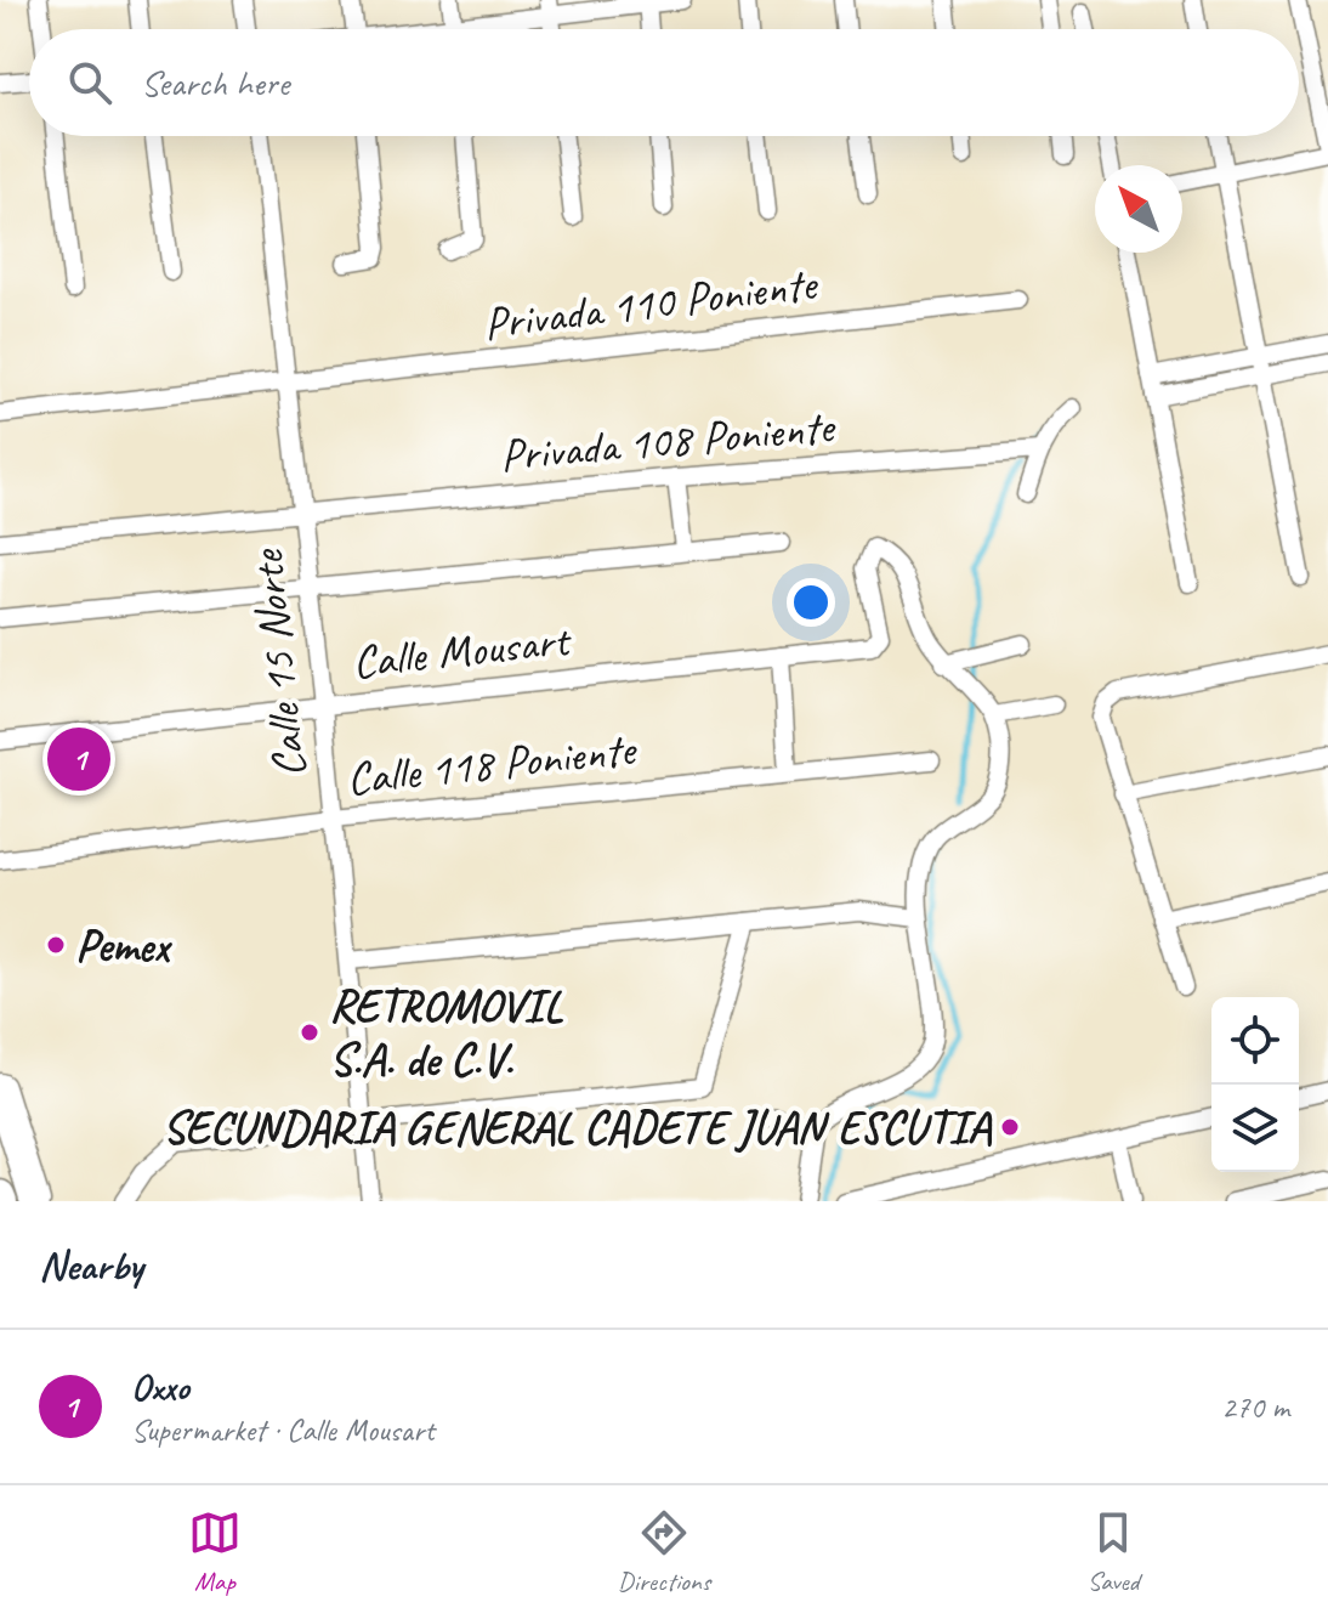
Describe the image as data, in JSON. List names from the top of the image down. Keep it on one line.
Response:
{"streets":{"street":["Privada 110 Poniente","Privada 108 Poniente","Calle Mousart","Calle 15 Norte","Calle 118 Poniente"]},"crossings":[["Privada 110 Poniente","Calle 15 Norte"],["Privada 108 Poniente","Calle 15 Norte"],["Calle Mousart","Calle 15 Norte"],["Calle 15 Norte","Calle 118 Poniente"]],"places":["Pemex","RETROMOVIL S.A. de C.V.","SECUNDARIA GENERAL CADETE JUAN ESCUTIA"],"north":"top left","page":{"search":"Search here","pins":"1","heading":"Nearby","list":[{"mark":"1","name":"Oxxo","note":"Supermarket · Calle Mousart","value":"270 m"}],"nav":["Map","Directions","Saved"]}}
